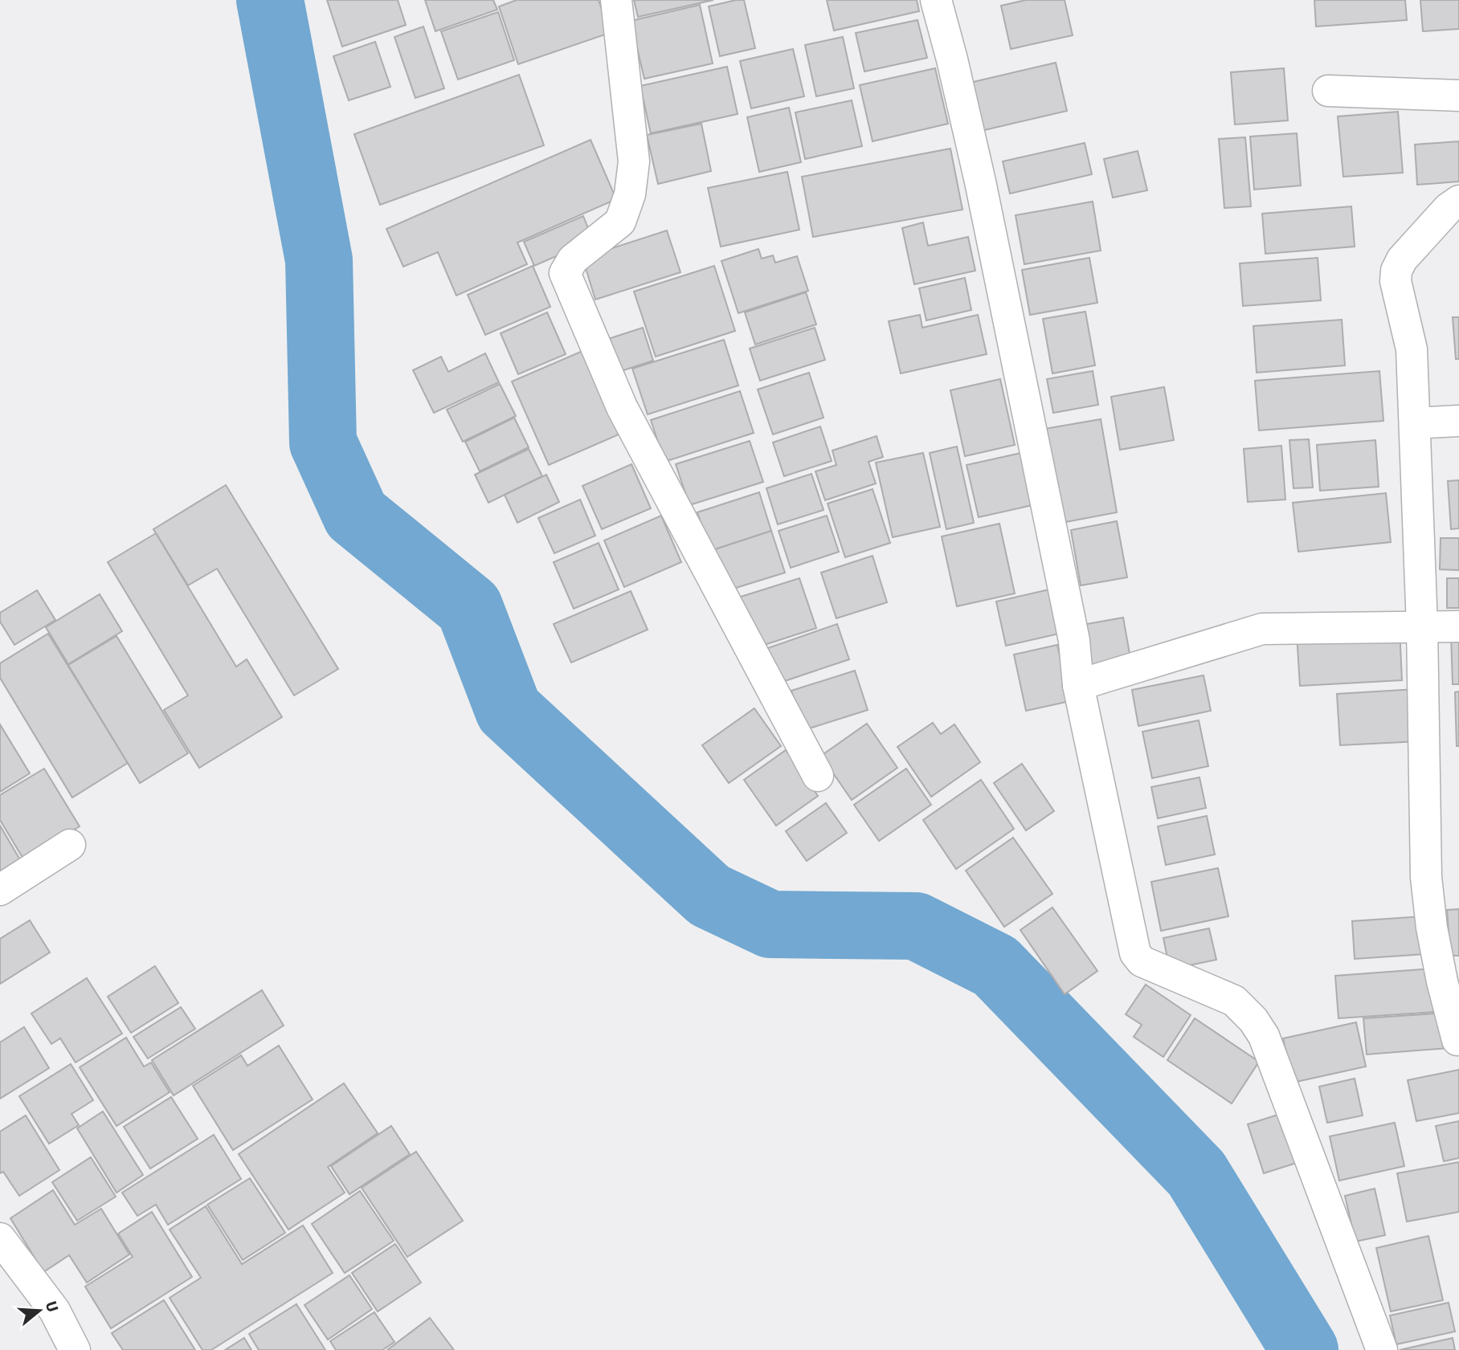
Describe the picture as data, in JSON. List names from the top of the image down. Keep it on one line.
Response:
{"north":"right"}
